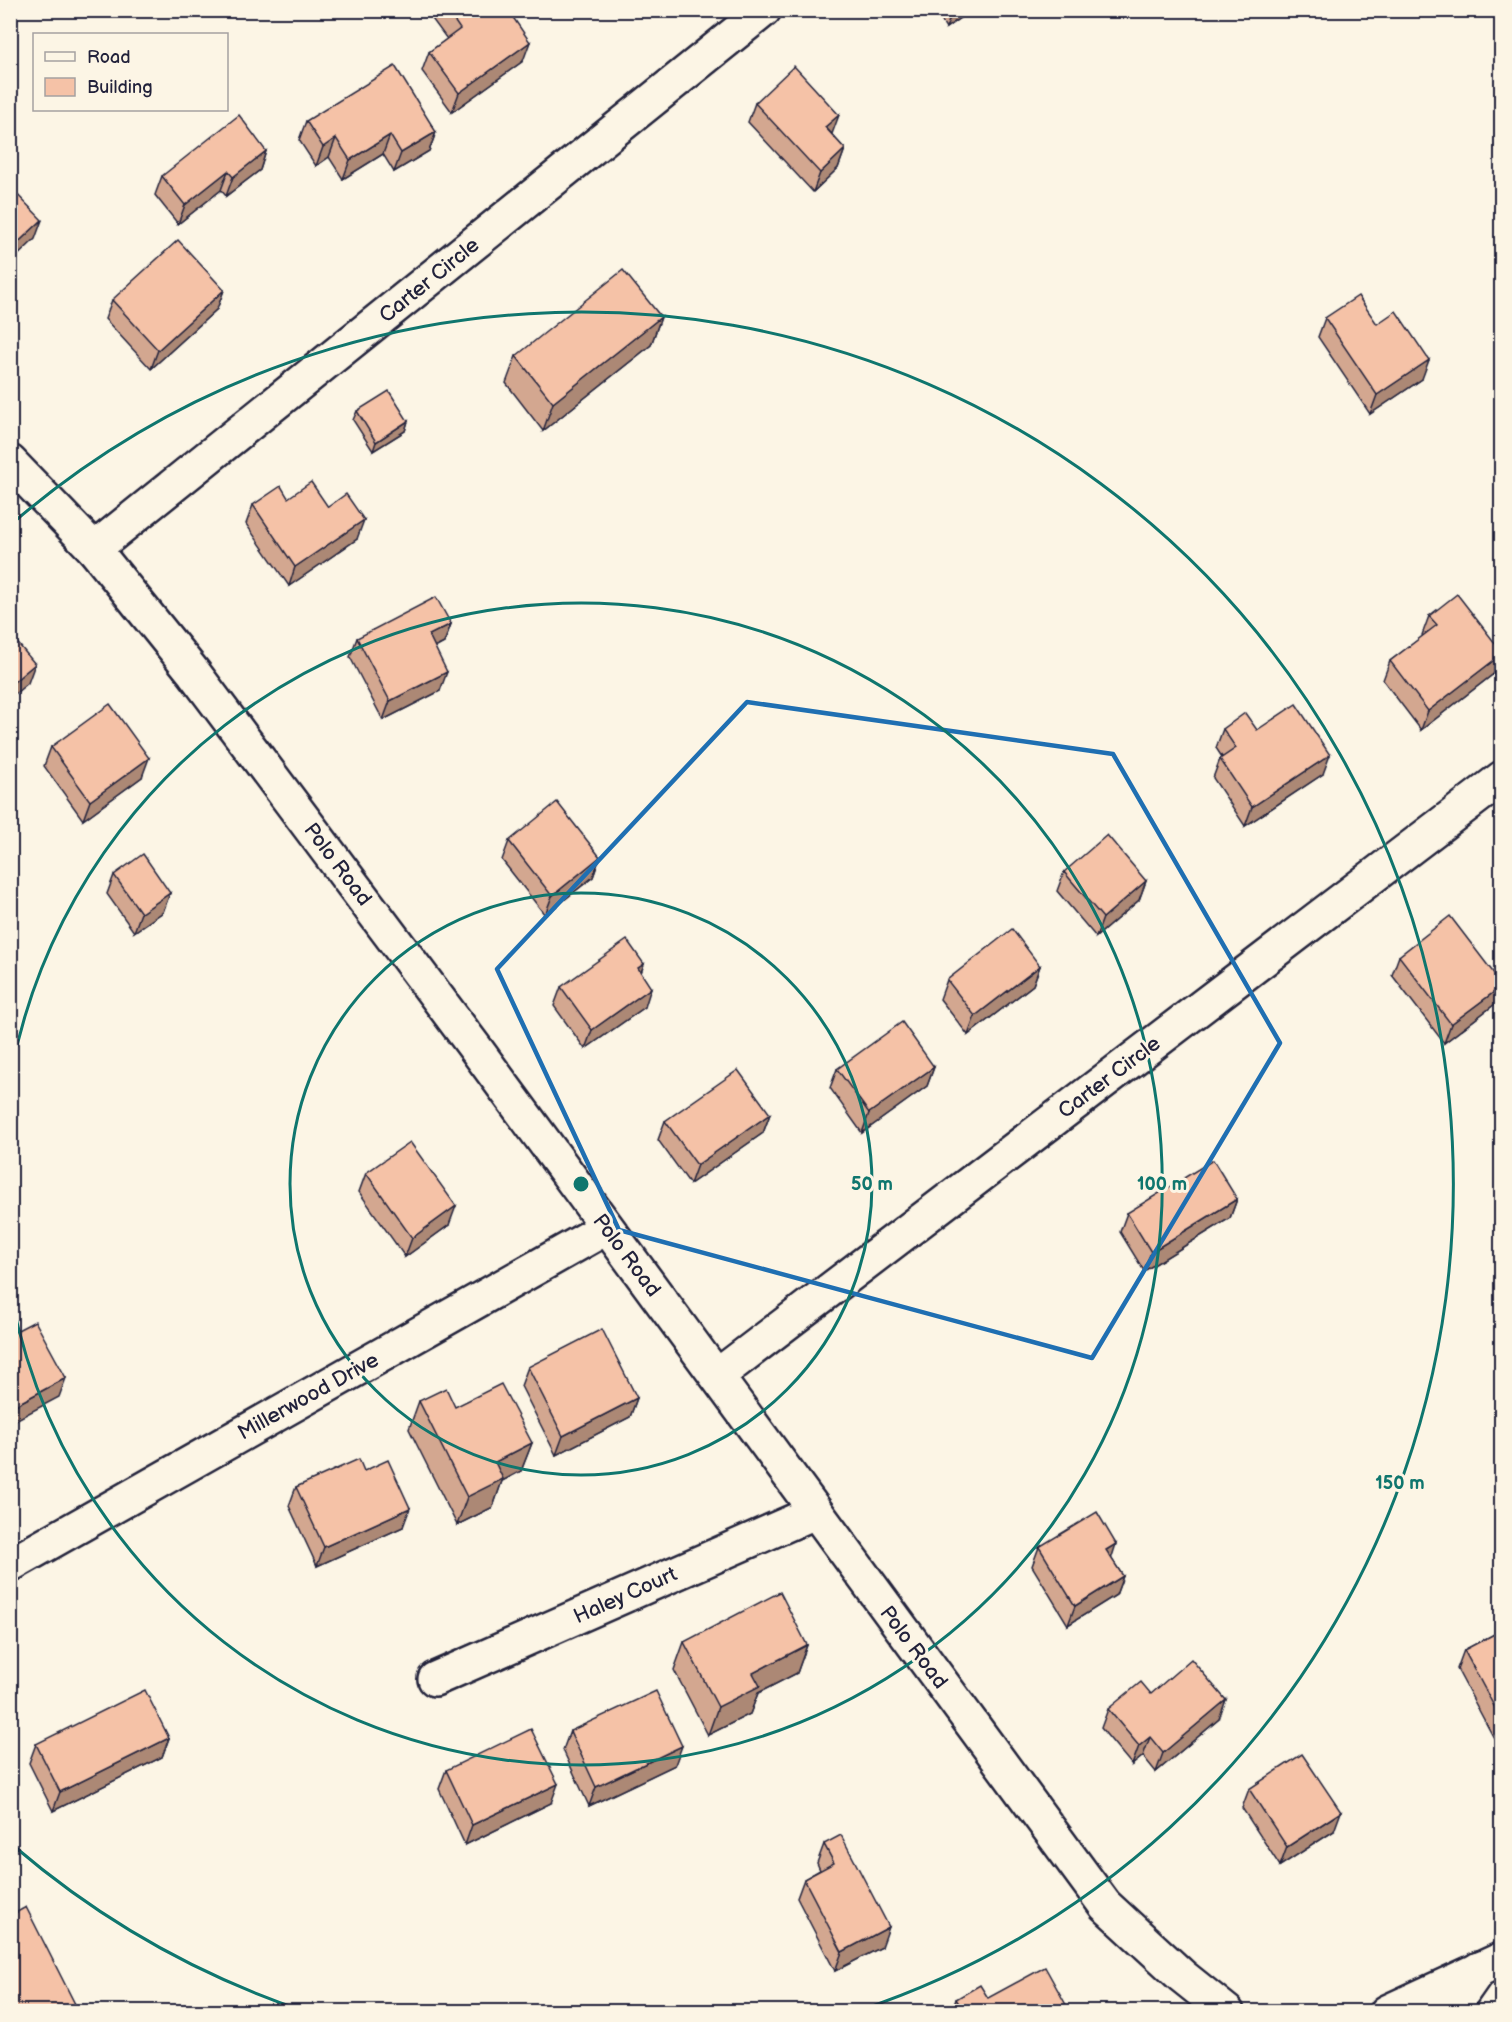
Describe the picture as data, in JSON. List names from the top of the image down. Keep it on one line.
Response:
{"streets":{"street":["Carter Circle","Polo Road","Millerwood Drive","Haley Court"]},"crossings":[["Carter Circle","Polo Road"],["Polo Road","Millerwood Drive"],["Polo Road","Haley Court"]],"legend":["Road","Building"],"rings":["50 m","100 m","150 m"]}
